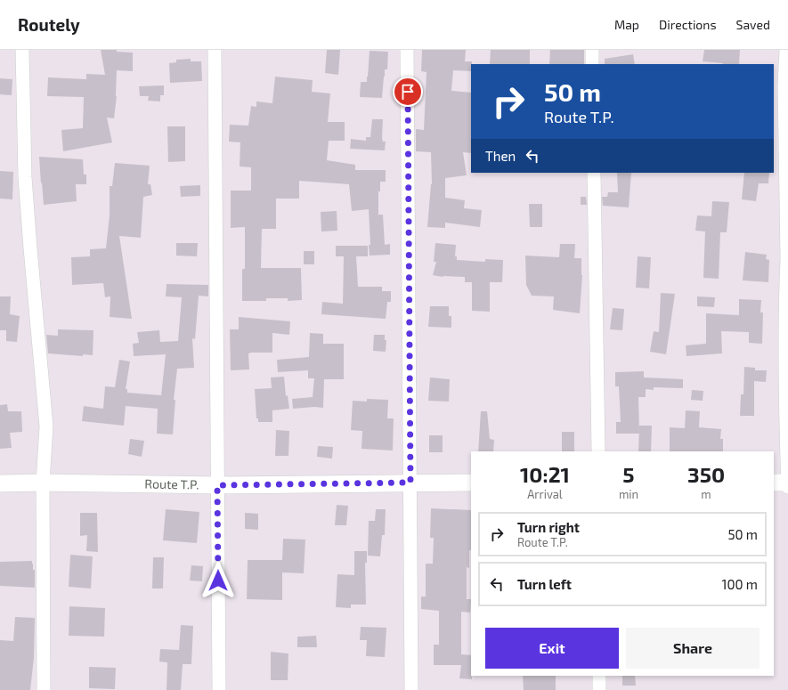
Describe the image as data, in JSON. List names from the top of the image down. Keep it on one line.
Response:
{"streets":{"street":["Route T.P."]},"page":{"header":"Routely","nav":["Map","Directions","Saved"],"turn":["50 m","Route T.P."],"then":"Then","eta":["10:21","Arrival","5","min","350","m"],"list":[{"name":"Turn right","note":"Route T.P.","value":"50 m"},{"name":"Turn left","value":"100 m"}],"buttons":["Exit","Share"]}}
